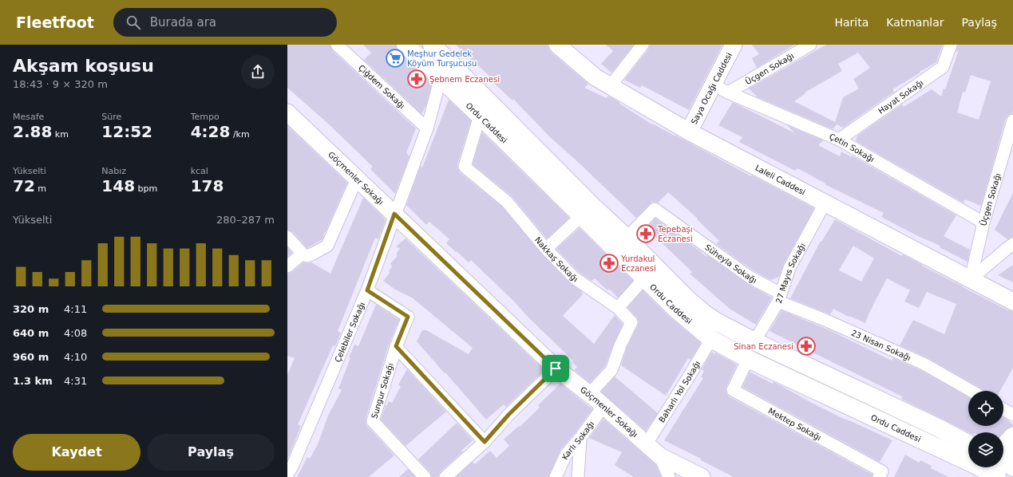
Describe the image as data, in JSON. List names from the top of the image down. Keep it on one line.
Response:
{"streets":{"main road":["Ordu Caddesi"],"street":["Üçgen Sokağı","Çiğdem Sokağı","Saya Ocağı Caddesi","Hayat Sokağı","Çetin Sokağı","Göçmenler Sokağı","Laleli Caddesi","Nakkaş Sokağı","Süheyla Sokağı","27 Mayıs Sokağı","Çelebiler Sokağı","23 Nisan Sokağı","Sungur Sokağı","Baharlı Yol Sokağı","Mektep Sokağı","Karlı Sokağı"]},"crossings":[["Üçgen Sokağı","Çetin Sokağı"],["Üçgen Sokağı","Laleli Caddesi"],["Çiğdem Sokağı","Çelebiler Sokağı"],["Saya Ocağı Caddesi","Çetin Sokağı"],["Saya Ocağı Caddesi","Laleli Caddesi"],["Hayat Sokağı","Çetin Sokağı"],["Ordu Caddesi","Nakkaş Sokağı"],["Ordu Caddesi","Süheyla Sokağı"],["Ordu Caddesi","27 Mayıs Sokağı"],["Ordu Caddesi","Çelebiler Sokağı"],["Ordu Caddesi","Baharlı Yol Sokağı"],["Ordu Caddesi","Mektep Sokağı"],["Göçmenler Sokağı","Nakkaş Sokağı"],["Göçmenler Sokağı","Çelebiler Sokağı"],["Göçmenler Sokağı","Baharlı Yol Sokağı"],["Göçmenler Sokağı","Karlı Sokağı"],["Laleli Caddesi","27 Mayıs Sokağı"],["Süheyla Sokağı","27 Mayıs Sokağı"],["Süheyla Sokağı","23 Nisan Sokağı"],["27 Mayıs Sokağı","23 Nisan Sokağı"],["Çelebiler Sokağı","Sungur Sokağı"]],"places":{"supermarket":["Meşhur Gedelek Köyüm Turşucusu"],"pharmacy":["Şebnem Eczanesi","Tepebaşı Eczanesi","Yurdakul Eczanesi","Sinan Eczanesi"]},"page":{"header":"Fleetfoot","search":"Burada ara","nav":["Harita","Katmanlar","Paylaş"],"heading":["Akşam koşusu","18:43 · 9 × 320 m"],"stats":[["Mesafe","2.88 km"],["Süre","12:52"],["Tempo","4:28 /km"],["Yükselti","72 m"],["Nabız","148 bpm"],["kcal","178"]],"chart":["Yükselti","280–287 m"],"list":[{"name":"320 m","note":"4:11"},{"name":"640 m","note":"4:08"},{"name":"960 m","note":"4:10"},{"name":"1.3 km","note":"4:31"}],"buttons":["Kaydet","Paylaş"]}}
